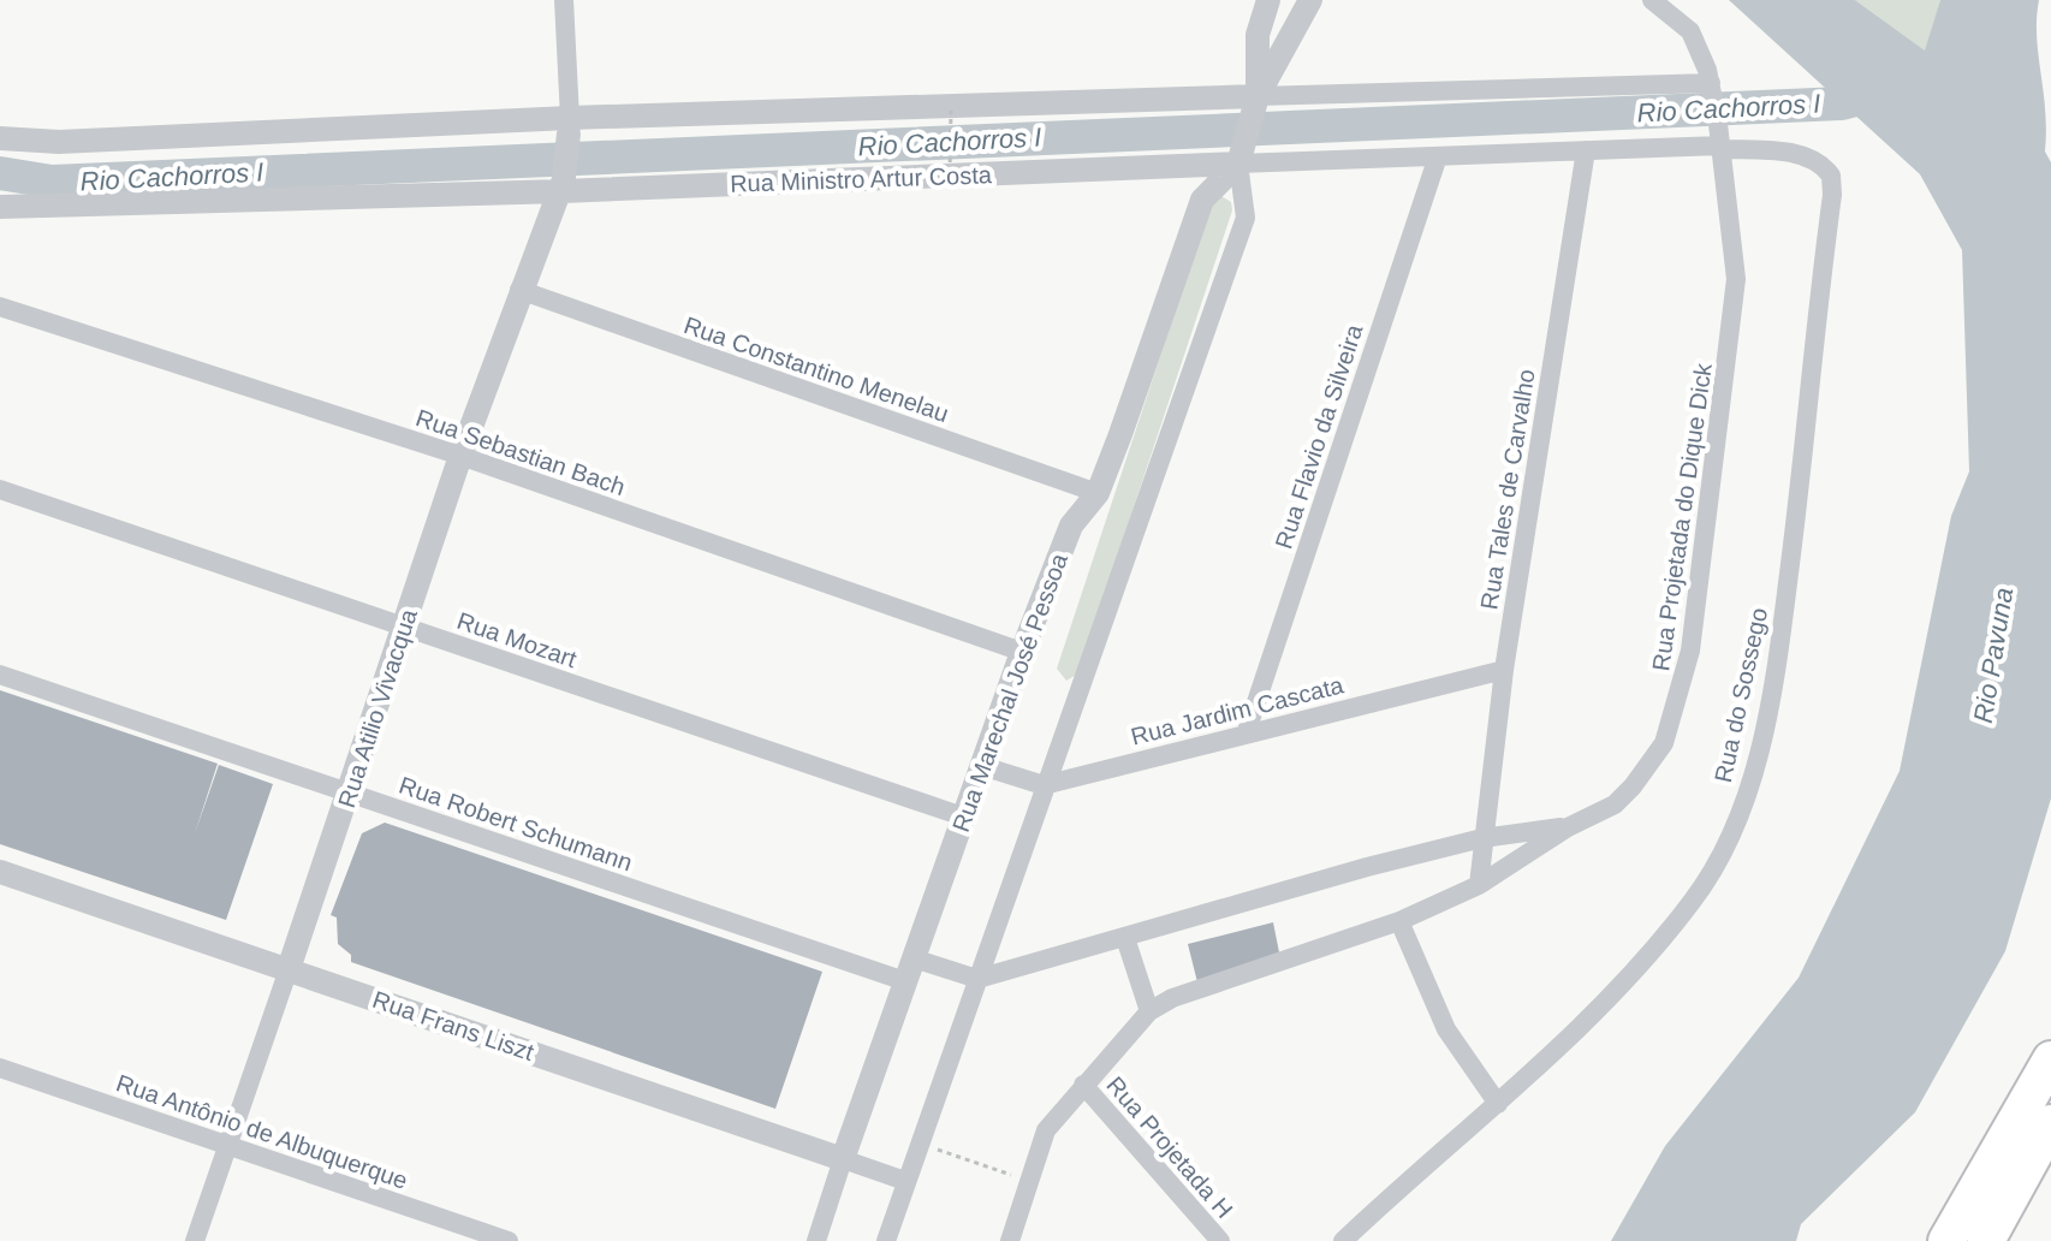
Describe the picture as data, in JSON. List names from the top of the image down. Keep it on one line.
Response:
{"streets":{"street":["Rua Ministro Artur Costa","Rua Constantino Menelau","Rua Flavio da Silveira","Rua Sebastian Bach","Rua Tales de Carvalho","Rua Projetada do Dique Dick","Rua Mozart","Rua Marechal José Pessoa","Rua do Sossego","Rua Atilio Vivacqua","Rua Jardim Cascata","Rua Robert Schumann","Rua Frans Liszt","Rua Antônio de Albuquerque","Rua Projetada H"]},"crossings":[["Rua Ministro Artur Costa","Rua Flavio da Silveira"],["Rua Ministro Artur Costa","Rua Tales de Carvalho"],["Rua Ministro Artur Costa","Rua Projetada do Dique Dick"],["Rua Ministro Artur Costa","Rua Marechal José Pessoa"],["Rua Ministro Artur Costa","Rua do Sossego"],["Rua Ministro Artur Costa","Rua Atilio Vivacqua"],["Rua Constantino Menelau","Rua Marechal José Pessoa"],["Rua Constantino Menelau","Rua Atilio Vivacqua"],["Rua Flavio da Silveira","Rua Jardim Cascata"],["Rua Sebastian Bach","Rua Marechal José Pessoa"],["Rua Sebastian Bach","Rua Atilio Vivacqua"],["Rua Tales de Carvalho","Rua Projetada do Dique Dick"],["Rua Tales de Carvalho","Rua Jardim Cascata"],["Rua Projetada do Dique Dick","Rua do Sossego"],["Rua Projetada do Dique Dick","Rua Projetada H"],["Rua Mozart","Rua Marechal José Pessoa"],["Rua Mozart","Rua Atilio Vivacqua"],["Rua Marechal José Pessoa","Rua Jardim Cascata"],["Rua Marechal José Pessoa","Rua Robert Schumann"],["Rua Marechal José Pessoa","Rua Frans Liszt"],["Rua Atilio Vivacqua","Rua Robert Schumann"],["Rua Atilio Vivacqua","Rua Frans Liszt"],["Rua Atilio Vivacqua","Rua Antônio de Albuquerque"]],"water":["Rio Cachorros I","Rio Pavuna"]}
